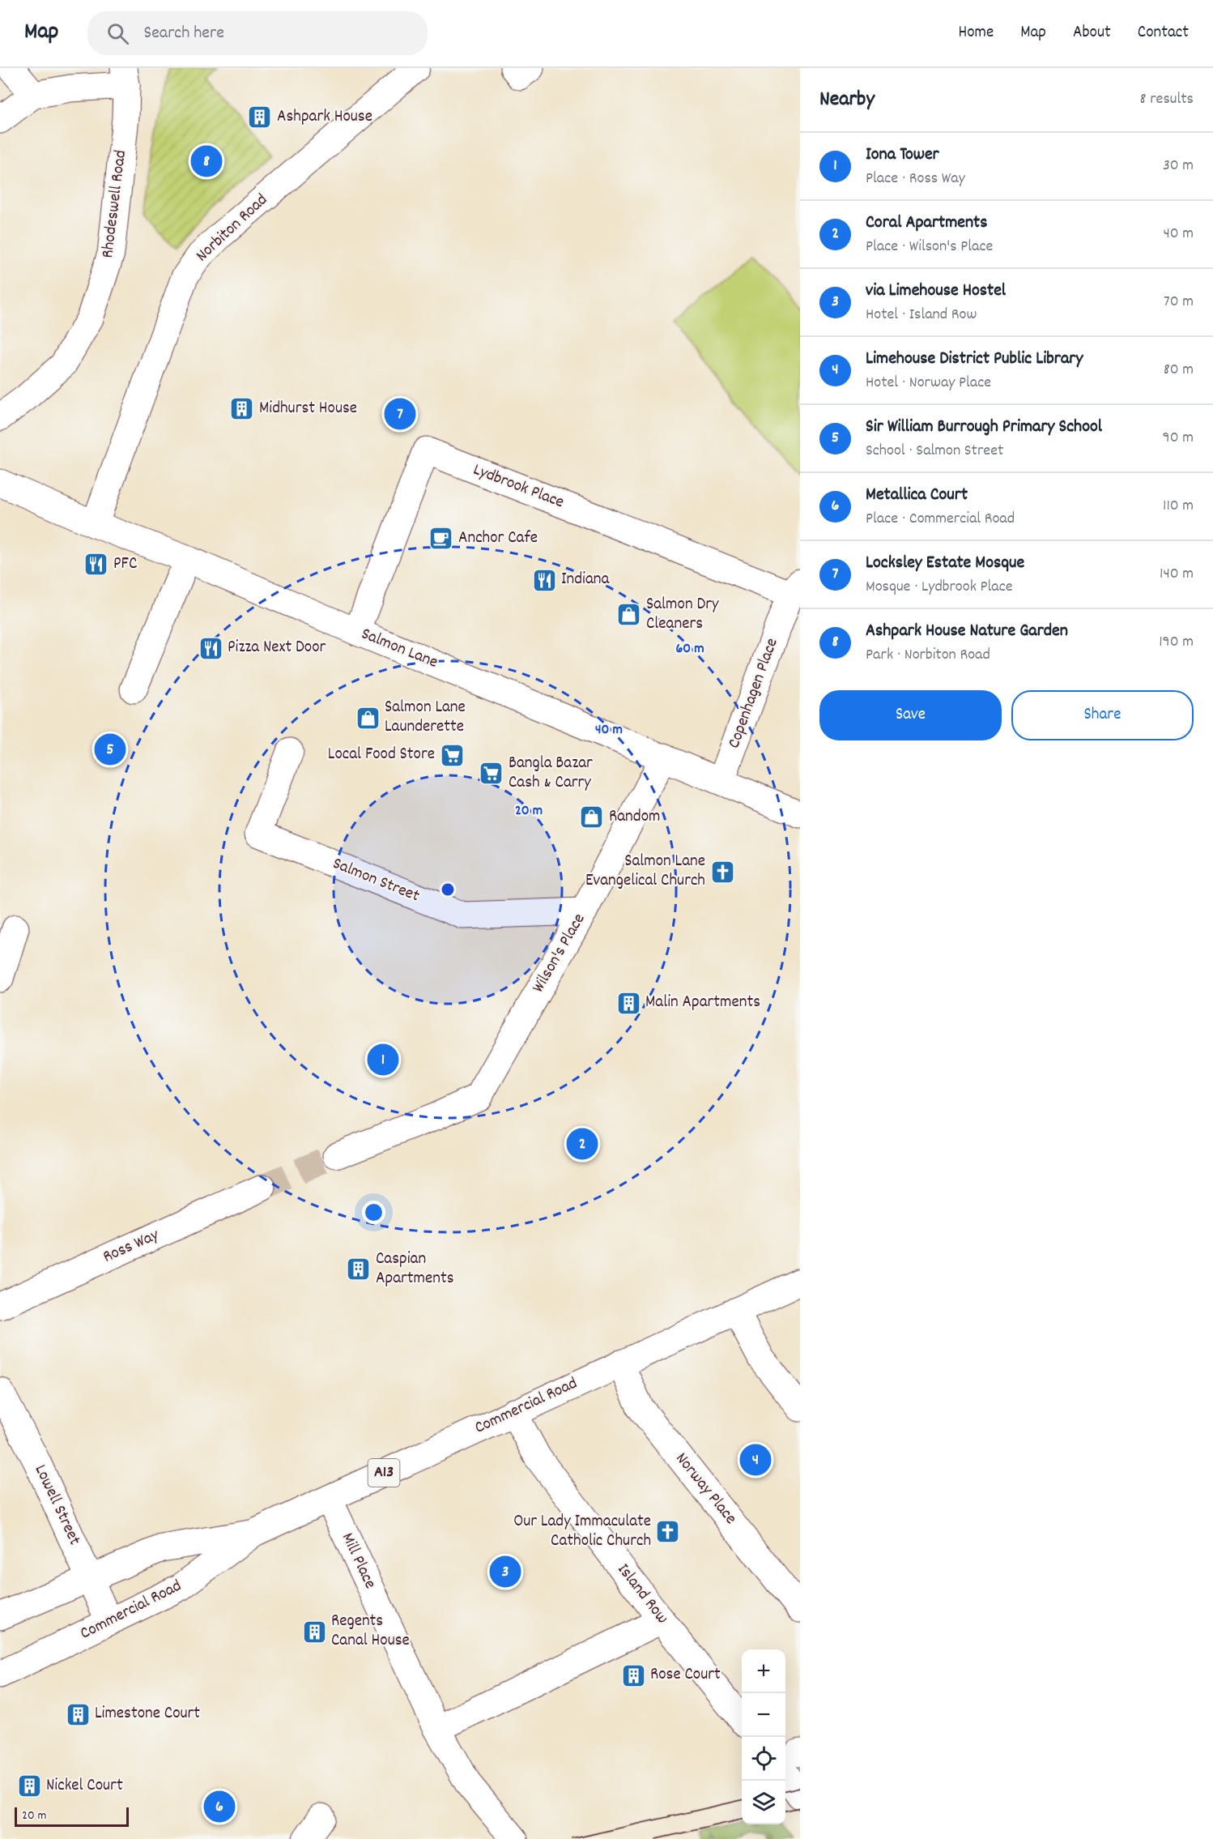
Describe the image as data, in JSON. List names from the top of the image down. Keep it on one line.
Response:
{"streets":{"main road":["Rhodeswell Road","Norbiton Road","Lydbrook Place","Salmon Lane","Copenhagen Place","Salmon Street","Wilson's Place","Ross Way","Commercial Road","A13","Norway Place","Lowell Street","Mill Place","Island Row"]},"crossings":[["Norbiton Road","Salmon Lane"],["Lydbrook Place","Salmon Lane"],["Lydbrook Place","Copenhagen Place"],["Salmon Lane","Copenhagen Place"],["Salmon Lane","Wilson's Place"],["Salmon Street","Wilson's Place"],["Commercial Road","Norway Place"],["Commercial Road","Lowell Street"],["Commercial Road","Mill Place"],["Commercial Road","Island Row"]],"places":{"building":["Ashpark House","Midhurst House","Malin Apartments","Caspian Apartments","Regents Canal House","Rose Court","Limestone Court","Nickel Court"],"cafe":["Anchor Cafe"],"restaurant":["PFC","Indiana","Pizza Next Door"],"shop":["Salmon Dry Cleaners","Salmon Lane Launderette","Random"],"supermarket":["Local Food Store","Bangla Bazar Cash & Carry"],"church":["Salmon Lane Evangelical Church","Our Lady Immaculate Catholic Church"]},"scale_bar":"20 m","page":{"header":"Map","search":"Search here","nav":["Home","Map","About","Contact"],"heading":["Nearby","8 results"],"list":[{"mark":"1","name":"Iona Tower","note":"Place · Ross Way","value":"30 m"},{"mark":"2","name":"Coral Apartments","note":"Place · Wilson's Place","value":"40 m"},{"mark":"3","name":"via Limehouse Hostel","note":"Hotel · Island Row","value":"70 m"},{"mark":"4","name":"Limehouse District Public Library","note":"Hotel · Norway Place","value":"80 m"},{"mark":"5","name":"Sir William Burrough Primary School","note":"School · Salmon Street","value":"90 m"},{"mark":"6","name":"Metallica Court","note":"Place · Commercial Road","value":"110 m"},{"mark":"7","name":"Locksley Estate Mosque","note":"Mosque · Lydbrook Place","value":"140 m"},{"mark":"8","name":"Ashpark House Nature Garden","note":"Park · Norbiton Road","value":"190 m"}],"pins":["8","7","5","1","2","4","3","6"],"buttons":["Save","Share"],"map_buttons":["+","−"],"scale":"20 m"},"rings":["60 m","40 m","20 m"]}
